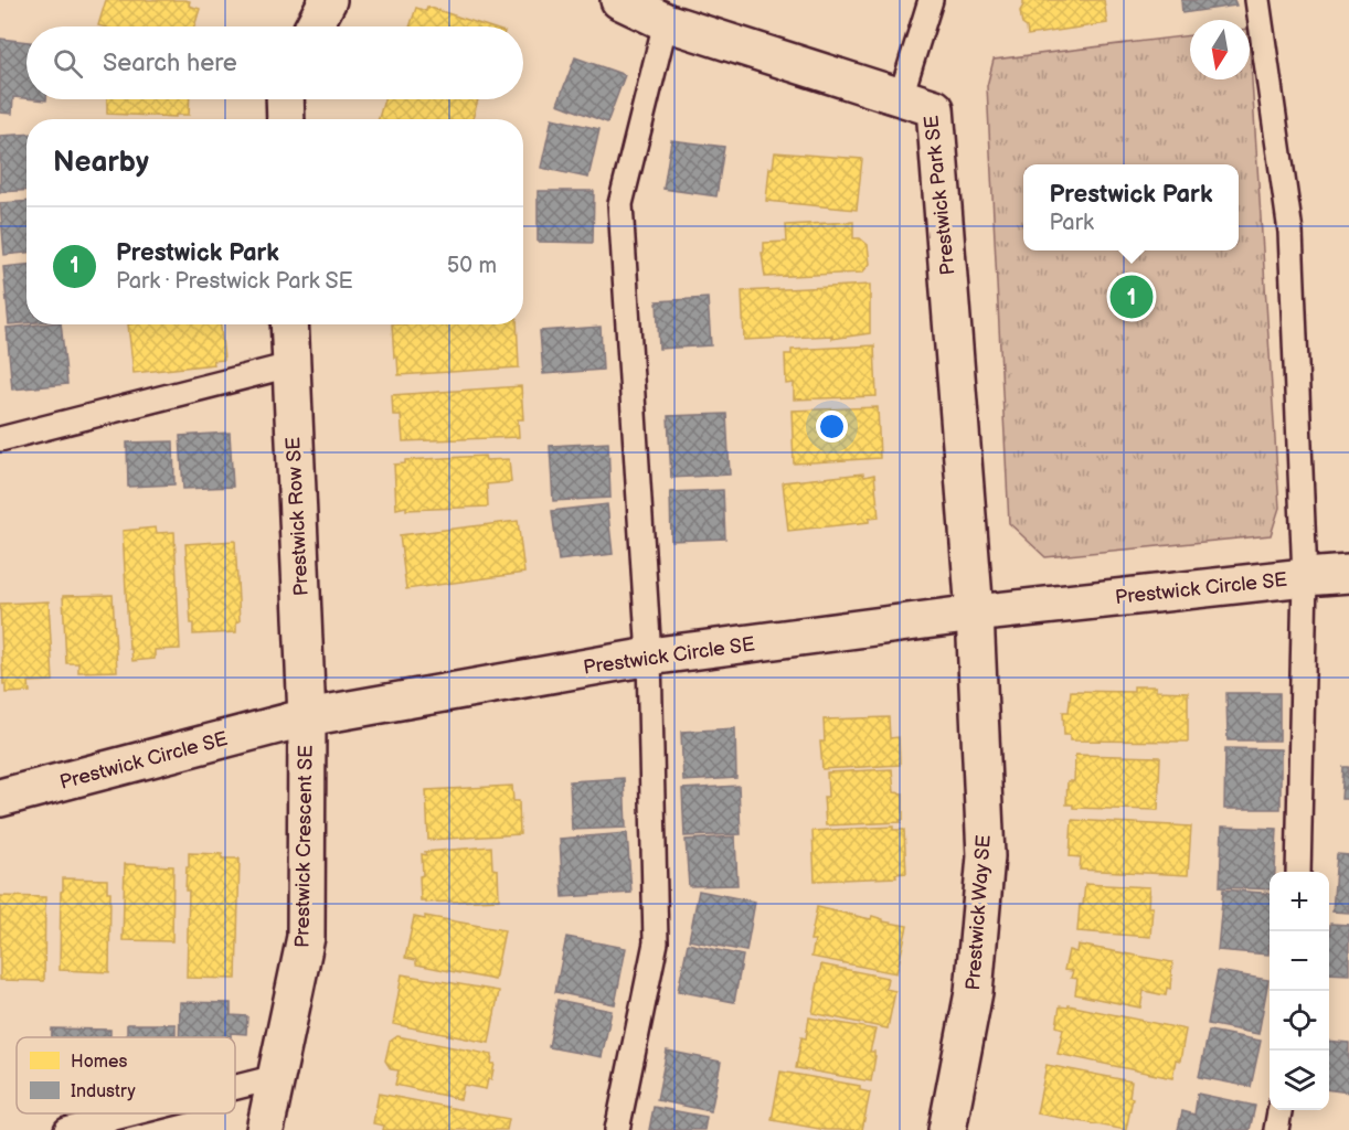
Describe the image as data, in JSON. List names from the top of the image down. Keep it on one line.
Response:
{"streets":{"street":["Prestwick Park SE","Prestwick Row SE","Prestwick Circle SE","Prestwick Crescent SE","Prestwick Way SE"]},"crossings":[["Prestwick Park SE","Prestwick Circle SE"],["Prestwick Park SE","Prestwick Way SE"],["Prestwick Row SE","Prestwick Circle SE"],["Prestwick Row SE","Prestwick Crescent SE"],["Prestwick Circle SE","Prestwick Crescent SE"],["Prestwick Circle SE","Prestwick Way SE"]],"legend":["Homes","Industry"],"north":"bottom","page":{"search":"Search here","heading":"Nearby","popup":["Prestwick Park","Park"],"list":[{"mark":"1","name":"Prestwick Park","note":"Park · Prestwick Park SE","value":"50 m"}],"pins":"1","map_buttons":["+","−"]}}
